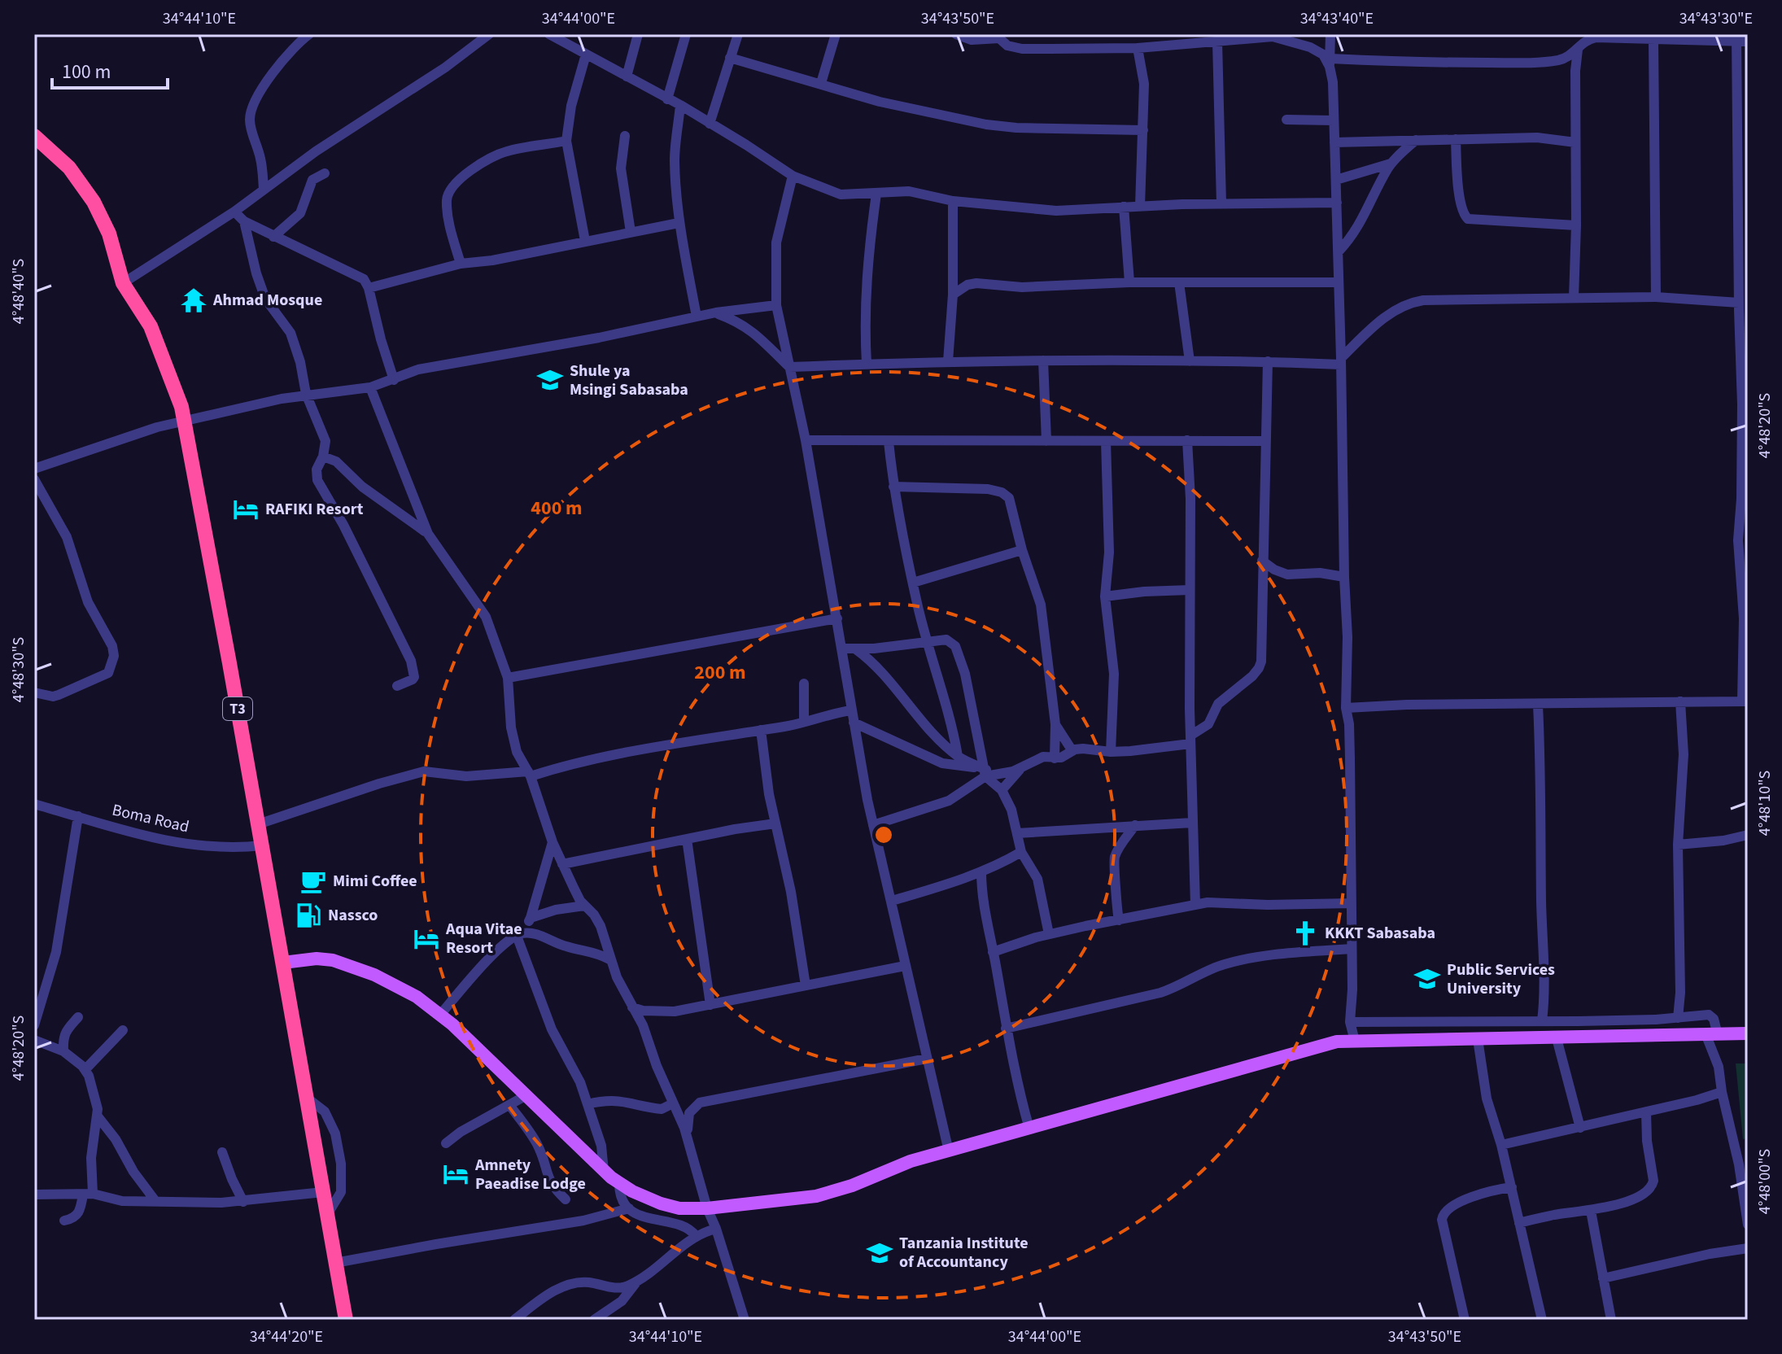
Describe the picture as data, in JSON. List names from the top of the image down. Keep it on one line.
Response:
{"streets":{"highway":["T3"],"street":["Boma Road"]},"crossings":[["T3","Boma Road"]],"places":{"temple":["Ahmad Mosque"],"school or university":["Shule ya Msingi Sabasaba","Public Services University","Tanzania Institute of Accountancy"],"hotel":["RAFIKI Resort","Aqua Vitae Resort","Amnety Paeadise Lodge"],"cafe":["Mimi Coffee"],"fuel station":["Nassco"],"church":["KKKT Sabasaba"]},"scale_bar":"100 m","coordinates":["34°44'10\"E","34°44'00\"E","34°43'50\"E","34°43'40\"E","34°43'30\"E","4°48'40\"S","4°48'20\"S","4°48'30\"S","4°48'10\"S","4°48'00\"S","34°44'20\"E"],"rings":["400 m","200 m"]}
